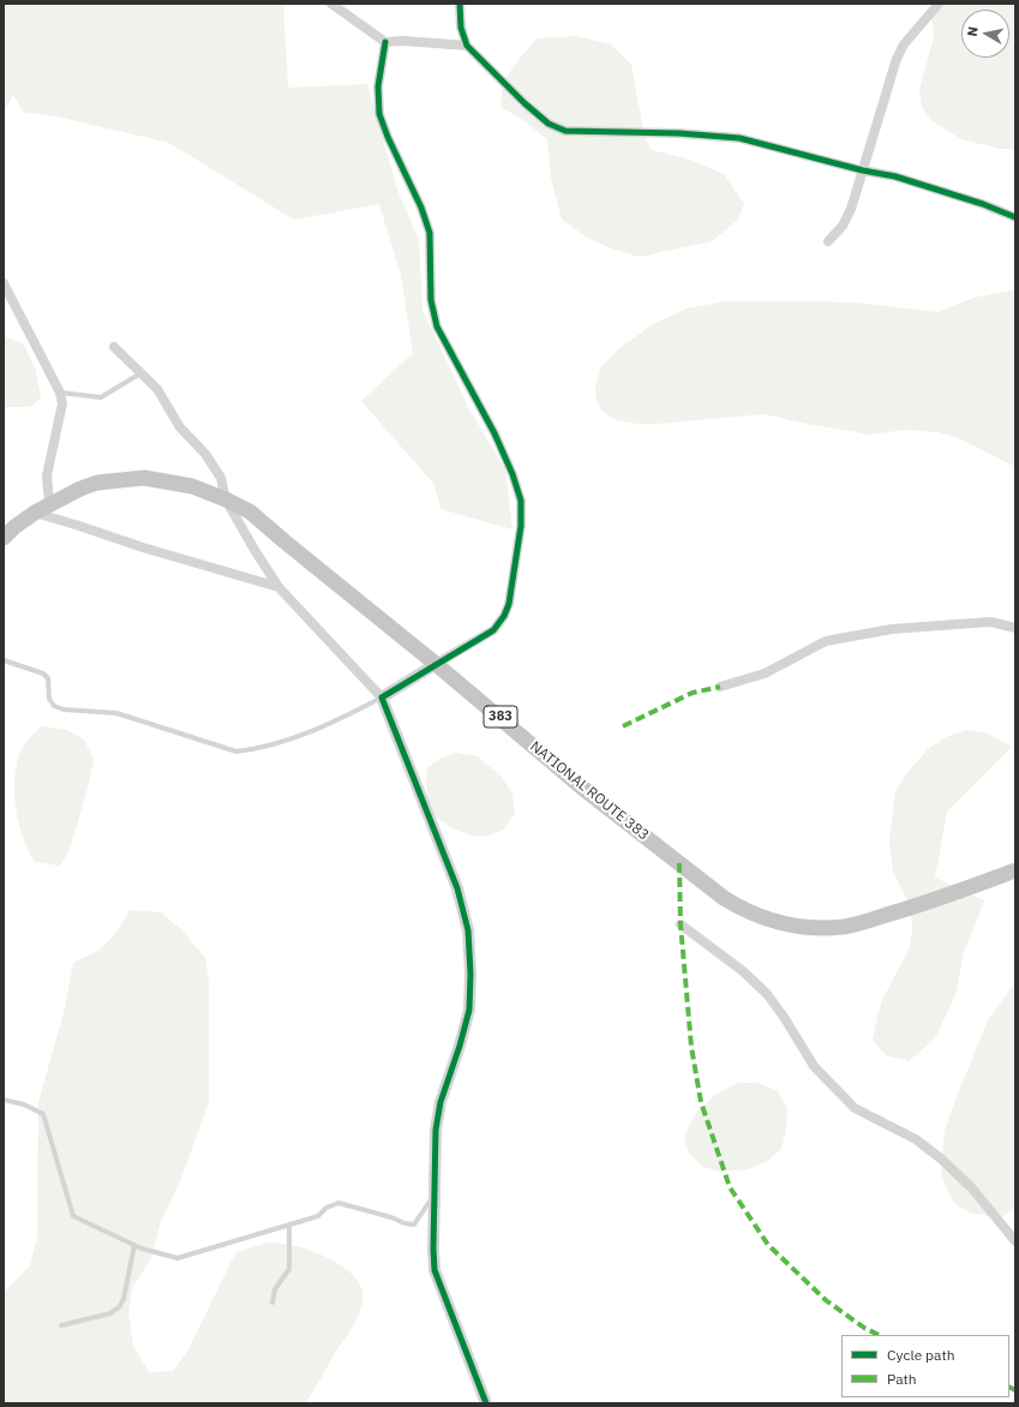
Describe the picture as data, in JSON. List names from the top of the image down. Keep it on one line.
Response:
{"streets":{"highway":["383","NATIONAL ROUTE 383"]},"legend":["Cycle path","Path"],"north":"left"}
